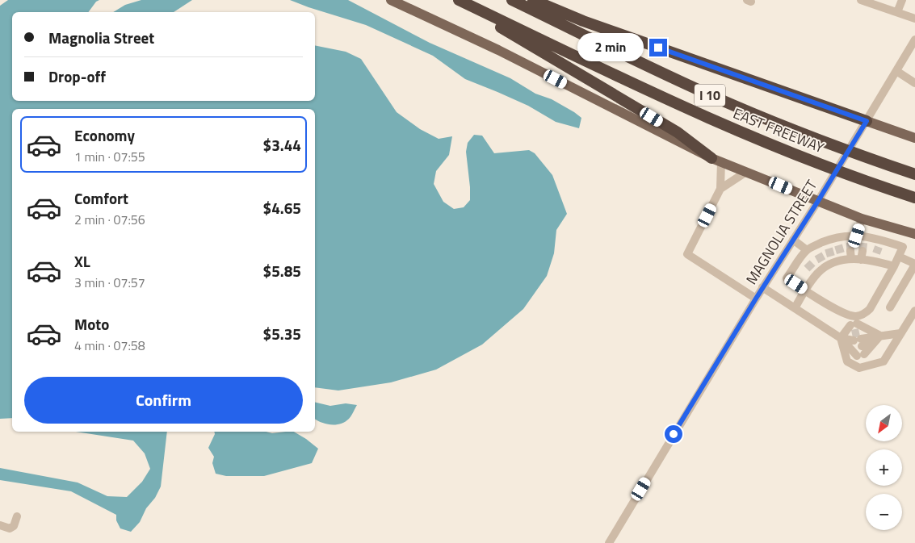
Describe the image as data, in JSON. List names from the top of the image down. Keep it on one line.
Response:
{"streets":{"highway":["I 10","EAST FREEWAY"],"street":["MAGNOLIA STREET"]},"north":"bottom left","page":{"banner":["Magnolia Street","Drop-off"],"bubble":"2 min","list":[{"name":"Economy","note":"1 min · 07:55","value":"$3.44"},{"name":"Comfort","note":"2 min · 07:56","value":"$4.65"},{"name":"XL","note":"3 min · 07:57","value":"$5.85"},{"name":"Moto","note":"4 min · 07:58","value":"$5.35"}],"buttons":"Confirm","map_buttons":["+","−"]}}
